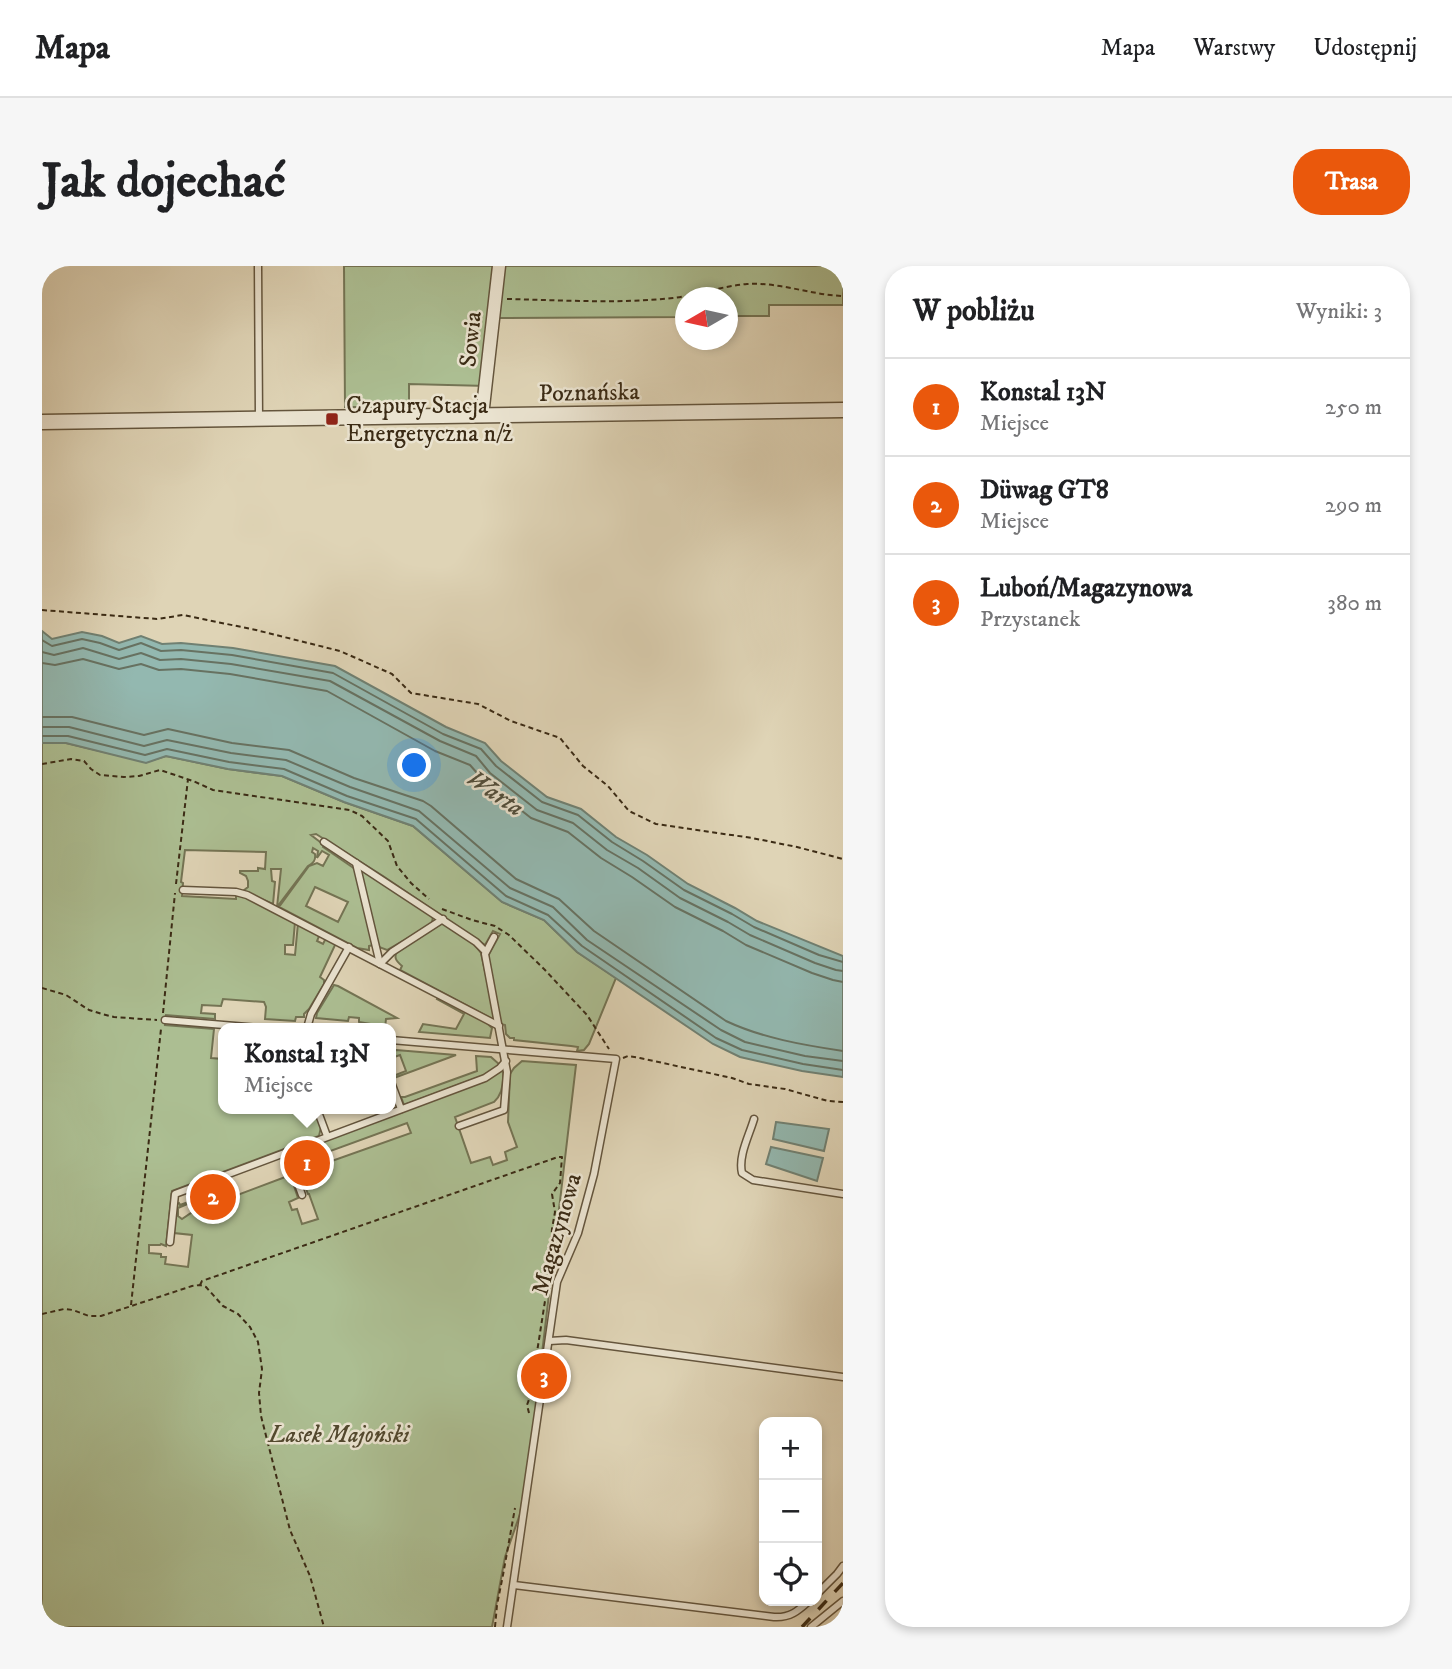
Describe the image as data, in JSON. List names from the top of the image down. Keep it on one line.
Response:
{"streets":{"street":["Sowia","Poznańska"],"lane":["Magazynowa"]},"crossings":[["Sowia","Poznańska"]],"water":["Warta"],"parks":["Lasek Majoński"],"places":{"transit":["Czapury Stacja Energetyczna n/ż"]},"north":"left","page":{"header":"Mapa","nav":["Mapa","Warstwy","Udostępnij"],"buttons":"Trasa","title":"Jak dojechać","heading":["W pobliżu","Wyniki: 3"],"list":[{"mark":"1","name":"Konstal 13N","note":"Miejsce","value":"250 m"},{"mark":"2","name":"Düwag GT8","note":"Miejsce","value":"290 m"},{"mark":"3","name":"Luboń/Magazynowa","note":"Przystanek","value":"380 m"}],"popup":["Konstal 13N","Miejsce"],"pins":["1","2","3"],"map_buttons":["+","−"]}}
